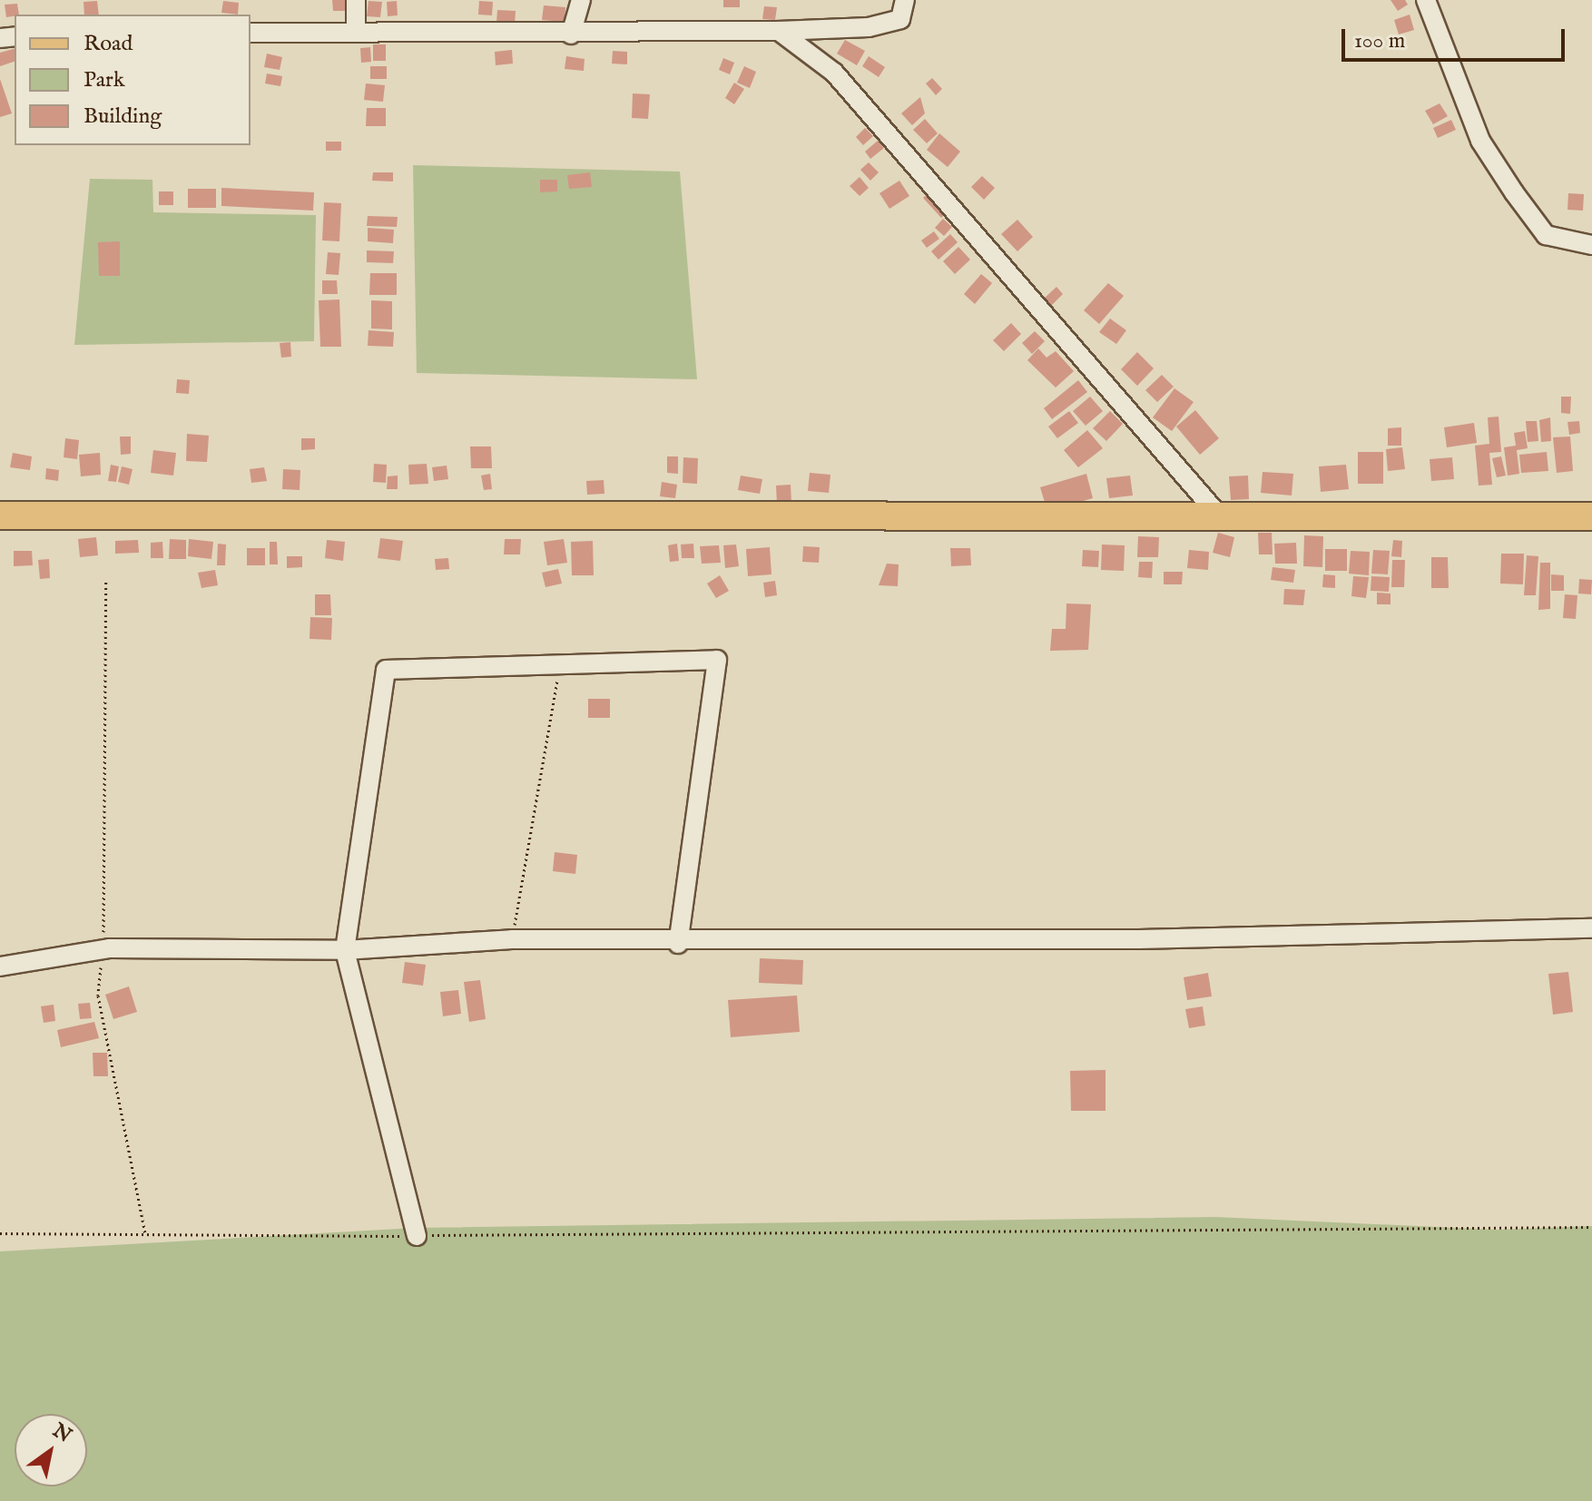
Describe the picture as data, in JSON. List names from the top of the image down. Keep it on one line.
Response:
{"legend":["Road","Park","Building"],"scale_bar":"100 m","north":"top right"}
